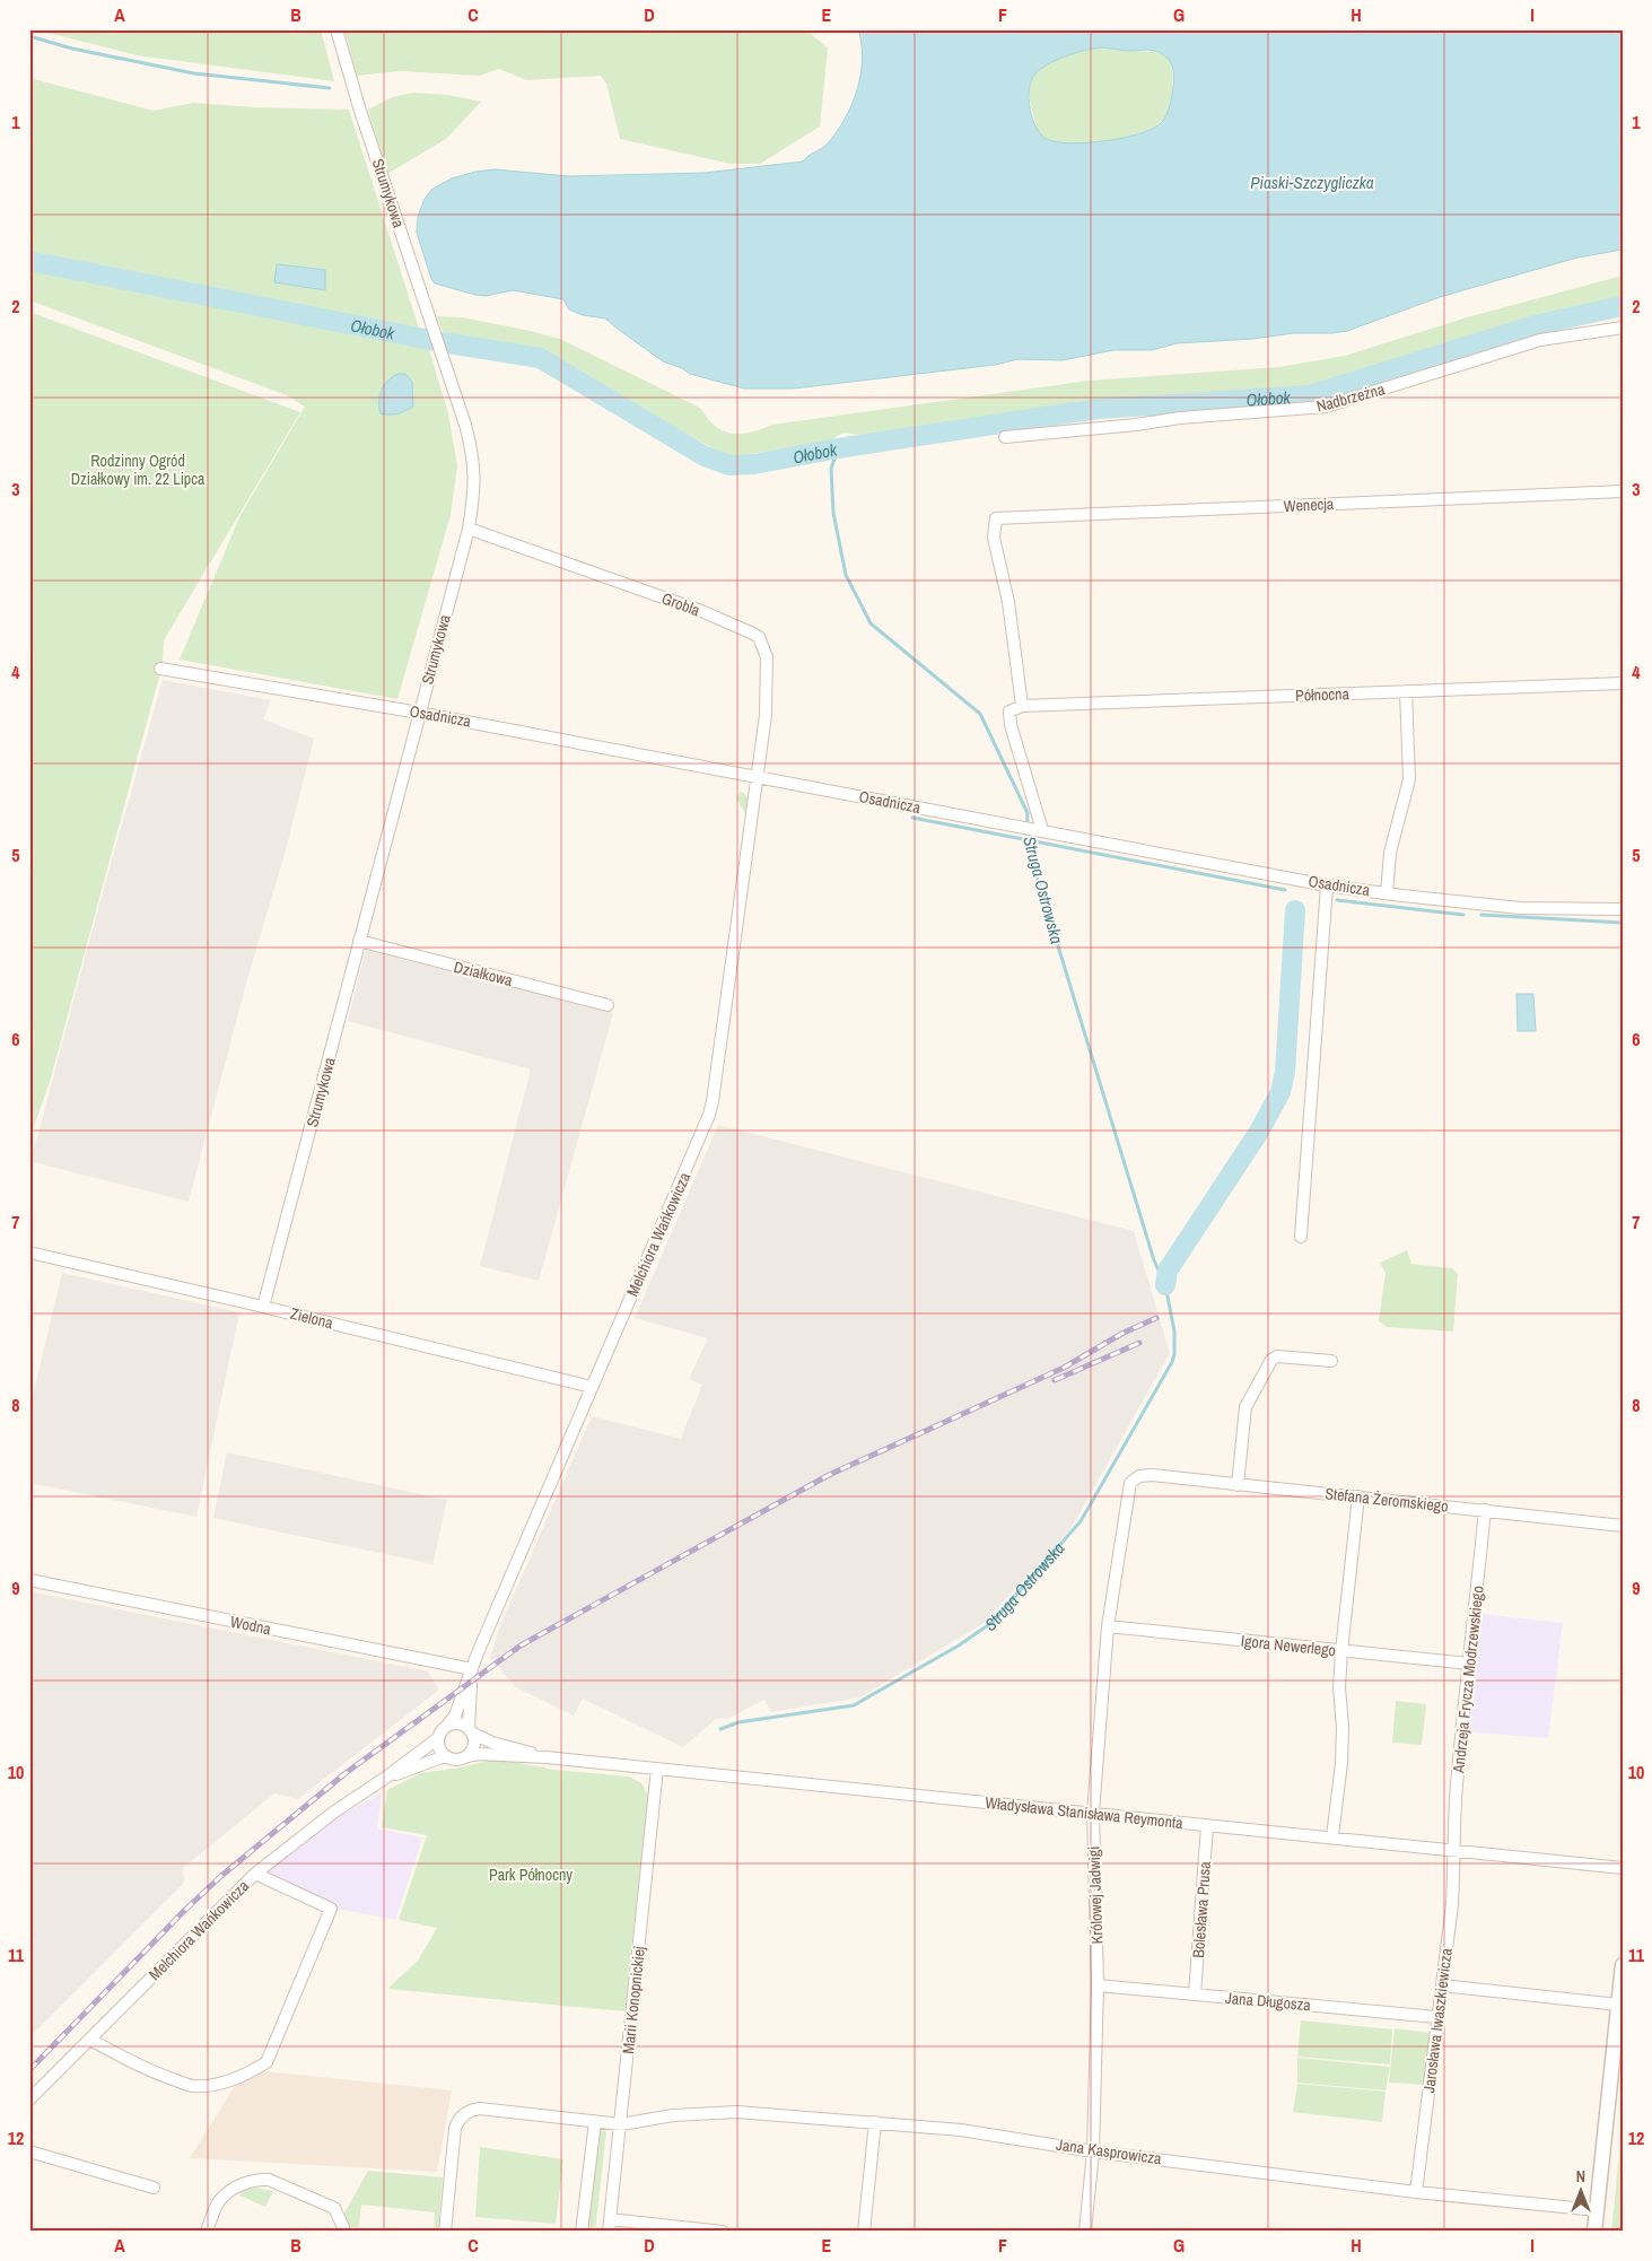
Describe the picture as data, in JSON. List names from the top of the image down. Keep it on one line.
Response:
{"streets":{"street":["Strumykowa","Nadbrzeżna","Wenecja","Grobla","Północna","Osadnicza","Działkowa","Melchiora Wańkowicza","Zielona","Stefana Żeromskiego","Wodna","Igora Newerlego","Andrzeja Frycza Modrzewskiego","Władysława Stanisława Reymonta","Królowej Jadwigi","Bolesława Prusa","Marii Konopnickiej","Jana Długosza","Jarosława Iwaszkiewicza","Jana Kasprowicza"]},"crossings":[["Strumykowa","Grobla"],["Strumykowa","Osadnicza"],["Strumykowa","Działkowa"],["Strumykowa","Zielona"],["Wenecja","Północna"],["Grobla","Osadnicza"],["Grobla","Melchiora Wańkowicza"],["Osadnicza","Melchiora Wańkowicza"],["Melchiora Wańkowicza","Zielona"],["Melchiora Wańkowicza","Wodna"],["Melchiora Wańkowicza","Władysława Stanisława Reymonta"],["Stefana Żeromskiego","Andrzeja Frycza Modrzewskiego"],["Stefana Żeromskiego","Królowej Jadwigi"],["Igora Newerlego","Andrzeja Frycza Modrzewskiego"],["Igora Newerlego","Królowej Jadwigi"],["Andrzeja Frycza Modrzewskiego","Władysława Stanisława Reymonta"],["Andrzeja Frycza Modrzewskiego","Jarosława Iwaszkiewicza"],["Władysława Stanisława Reymonta","Królowej Jadwigi"],["Władysława Stanisława Reymonta","Bolesława Prusa"],["Władysława Stanisława Reymonta","Marii Konopnickiej"],["Władysława Stanisława Reymonta","Jarosława Iwaszkiewicza"],["Królowej Jadwigi","Jana Długosza"],["Królowej Jadwigi","Jana Kasprowicza"],["Bolesława Prusa","Jana Długosza"],["Marii Konopnickiej","Jana Kasprowicza"],["Jana Długosza","Jarosława Iwaszkiewicza"],["Jarosława Iwaszkiewicza","Jana Kasprowicza"]],"water":["Piaski-Szczygliczka","Ołobok","Struga Ostrowska"],"parks":["Rodzinny Ogród Działkowy im. 22 Lipca","Park Północny"],"north":"top","grid":{"columns":["A","B","C","D","E","F","G","H","I"],"rows":["1","2","3","4","5","6","7","8","9","10","11","12"]}}
